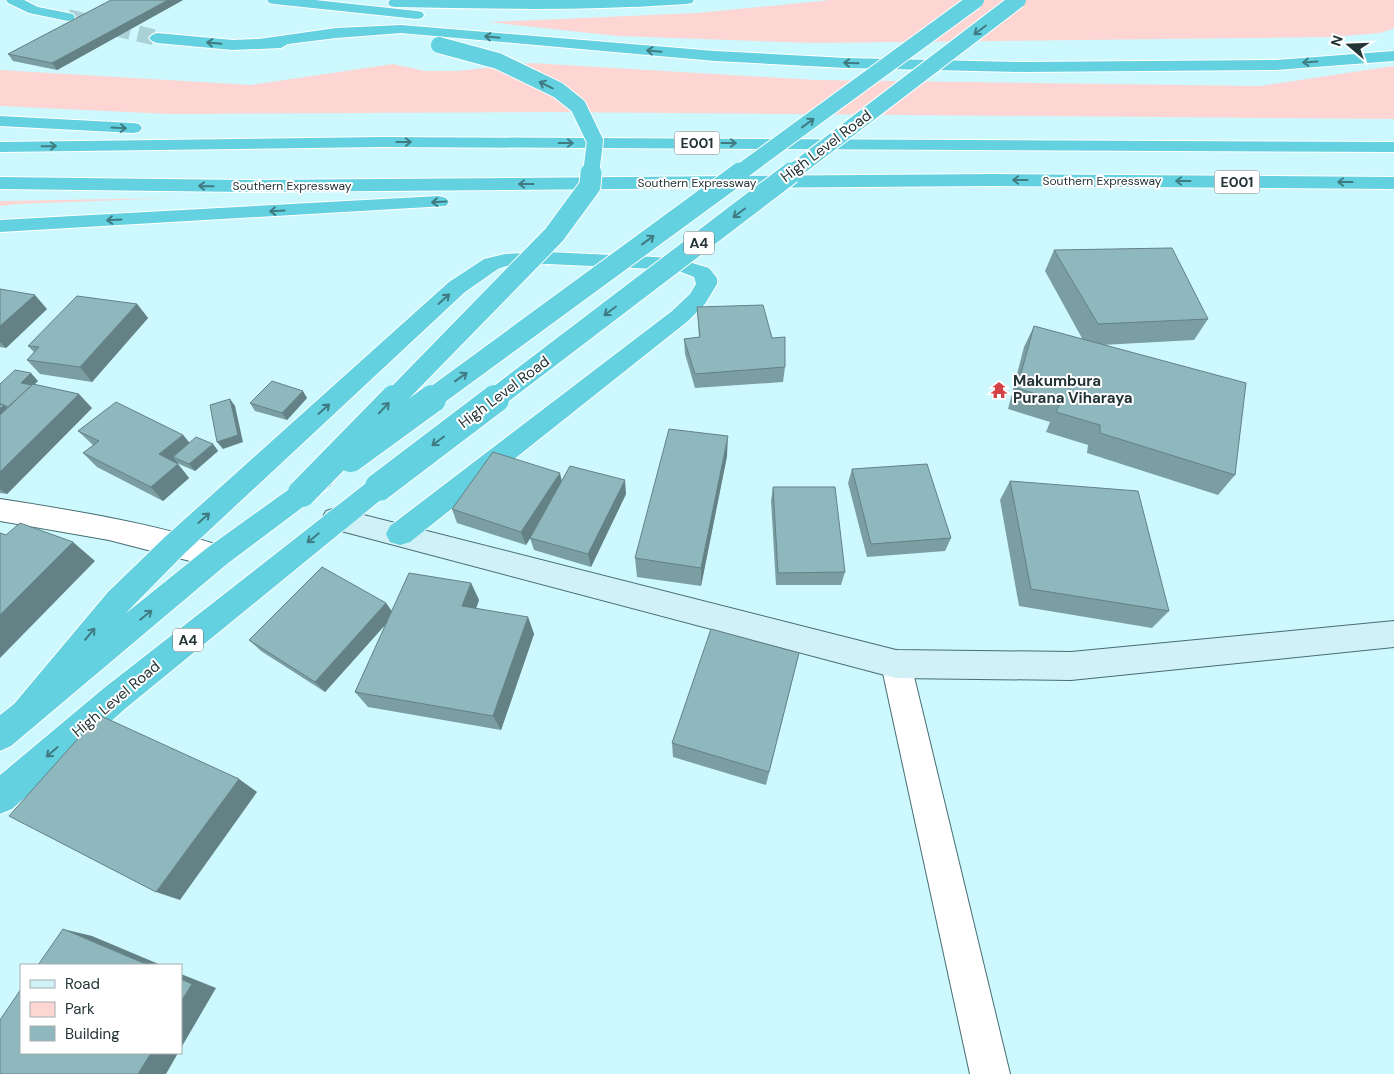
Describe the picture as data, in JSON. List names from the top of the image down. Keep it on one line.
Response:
{"streets":{"highway":["E001","High Level Road","Southern Expressway","A4"]},"places":{"temple":["Makumbura Purana Viharaya"]},"legend":["Road","Park","Building"],"north":"left"}
